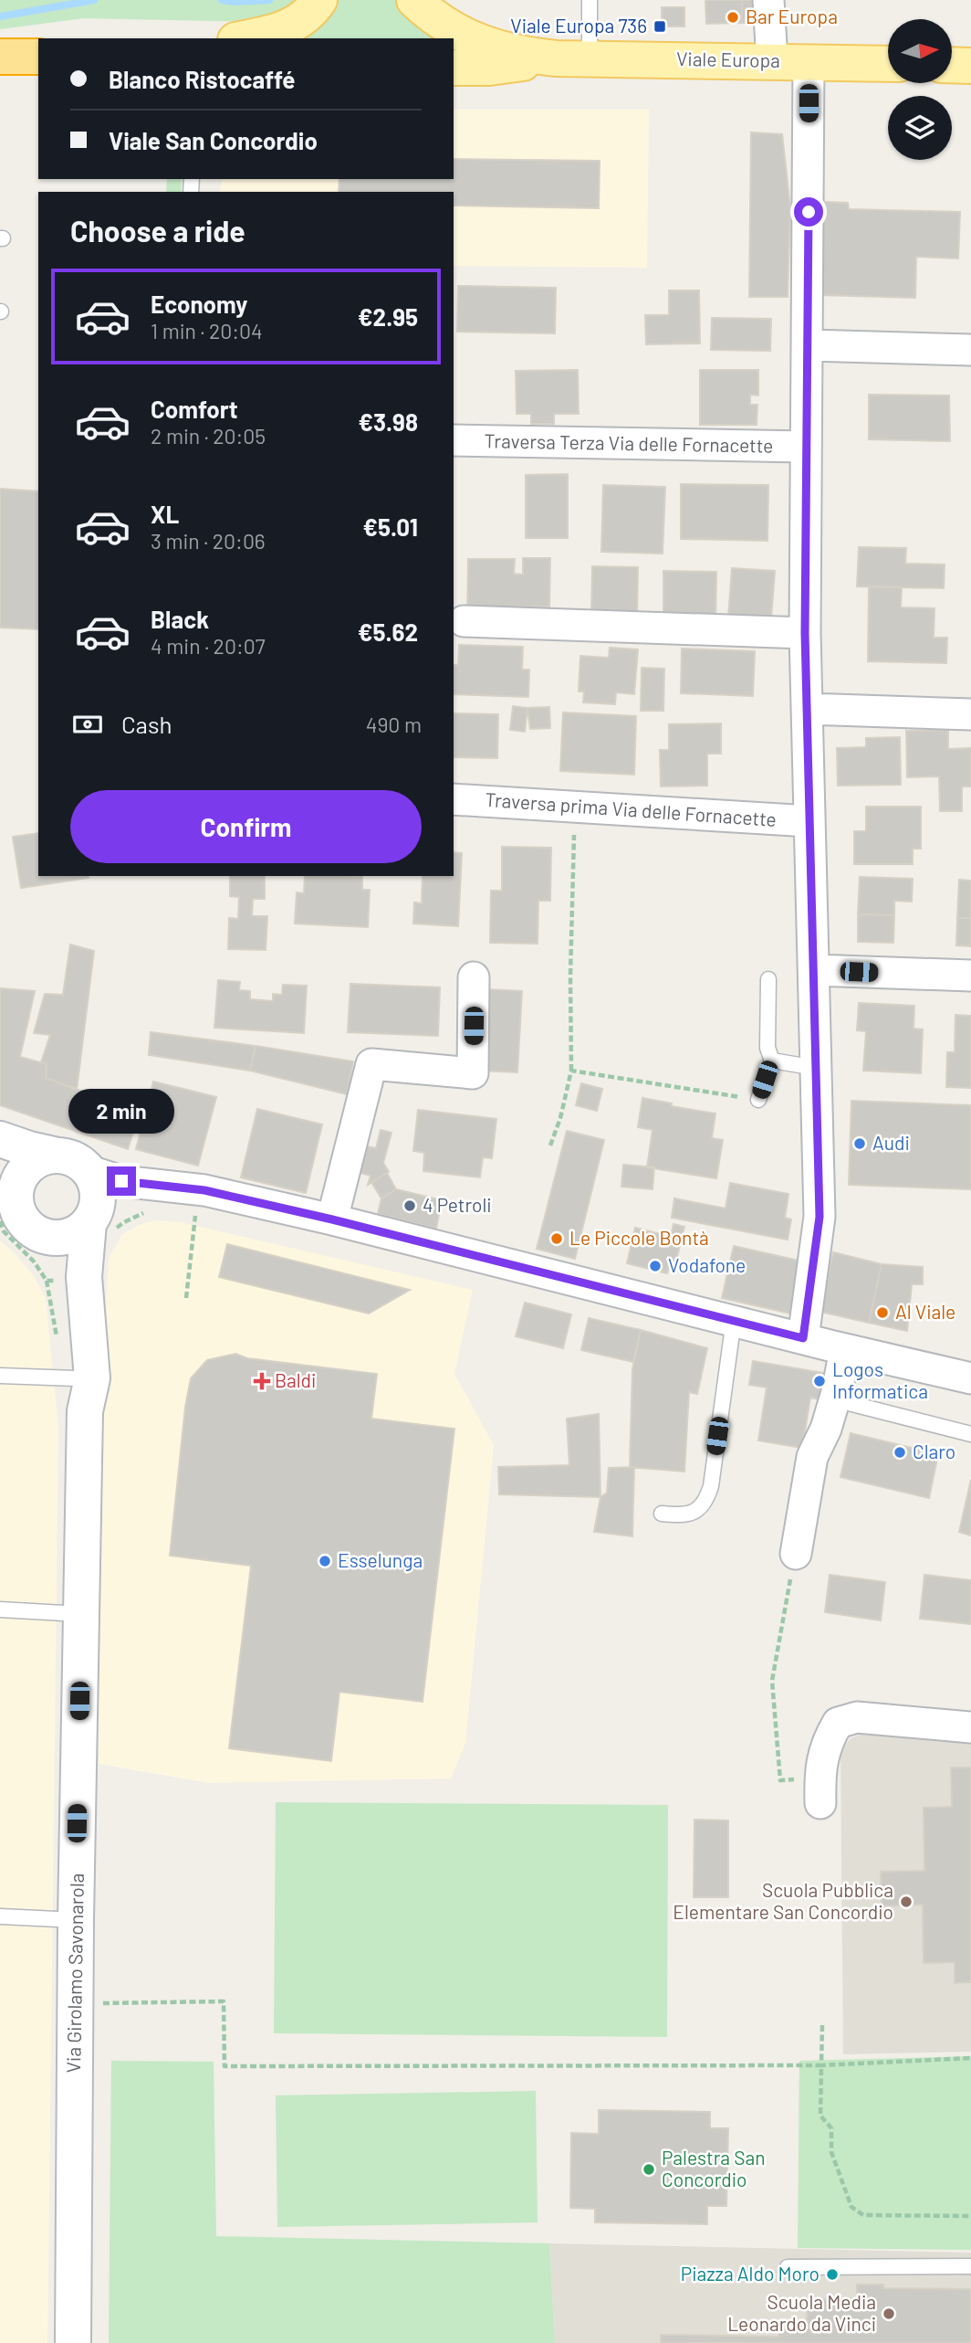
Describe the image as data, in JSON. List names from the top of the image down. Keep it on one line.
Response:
{"streets":{"main road":["Viale Europa"],"street":["Traversa Terza Via delle Fornacette","Traversa prima Via delle Fornacette","Via Girolamo Savonarola"]},"places":{"other":["Bar Europa","Audi","4 Petroli","Le Piccole Bontà","Vodafone","Al Viale","Logos Informatica","Claro","Esselunga","Scuola Pubblica Elementare San Concordio","Palestra San Concordio","Piazza Aldo Moro","Scuola Media Leonardo da Vinci"],"transit":["Viale Europa 736"],"health":["Baldi"]},"north":"right","page":{"banner":["Blanco Ristocaffé","Viale San Concordio"],"heading":"Choose a ride","list":[{"name":"Economy","note":"1 min · 20:04","value":"€2.95"},{"name":"Comfort","note":"2 min · 20:05","value":"€3.98"},{"name":"XL","note":"3 min · 20:06","value":"€5.01"},{"name":"Black","note":"4 min · 20:07","value":"€5.62"}],"pay":["Cash","490 m"],"buttons":"Confirm","bubble":"2 min"}}
